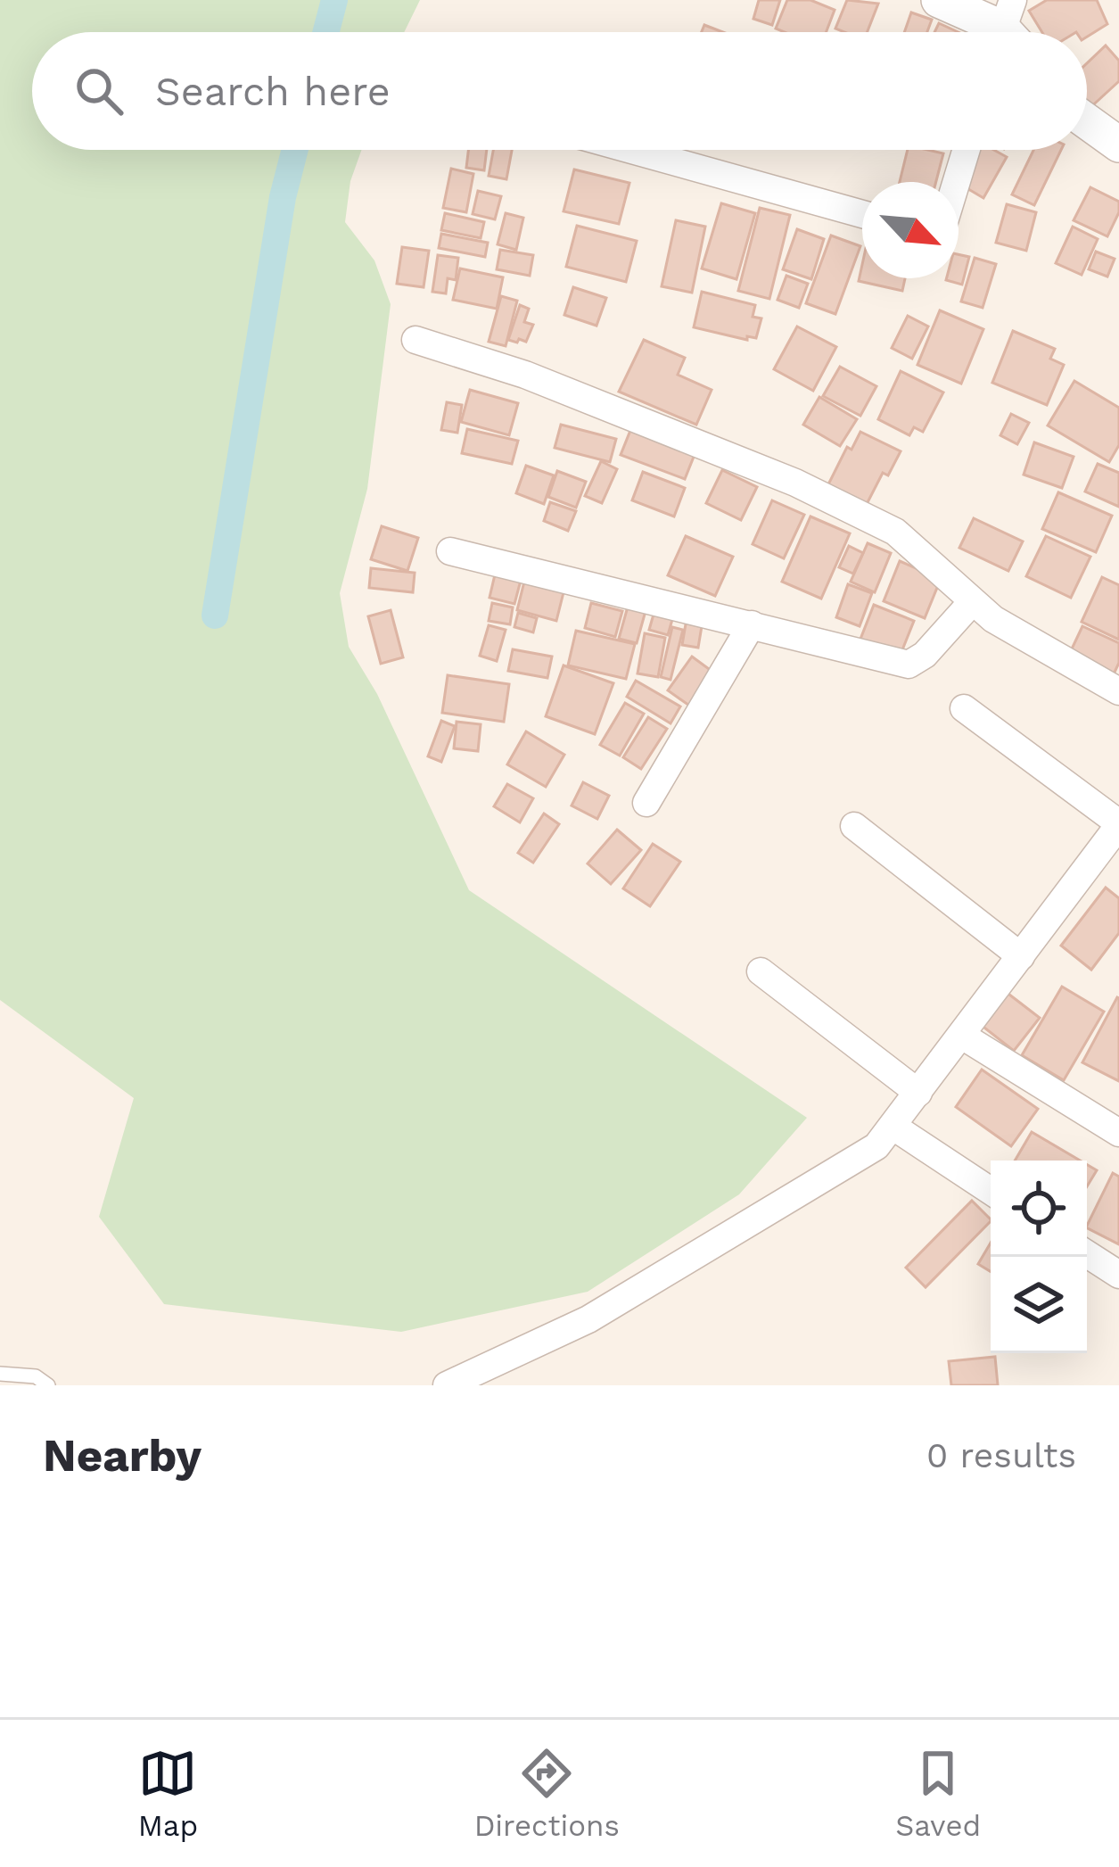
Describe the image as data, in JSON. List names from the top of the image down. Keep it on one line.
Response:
{"north":"bottom right","page":{"search":"Search here","heading":["Nearby","0 results"],"nav":["Map","Directions","Saved"]}}
